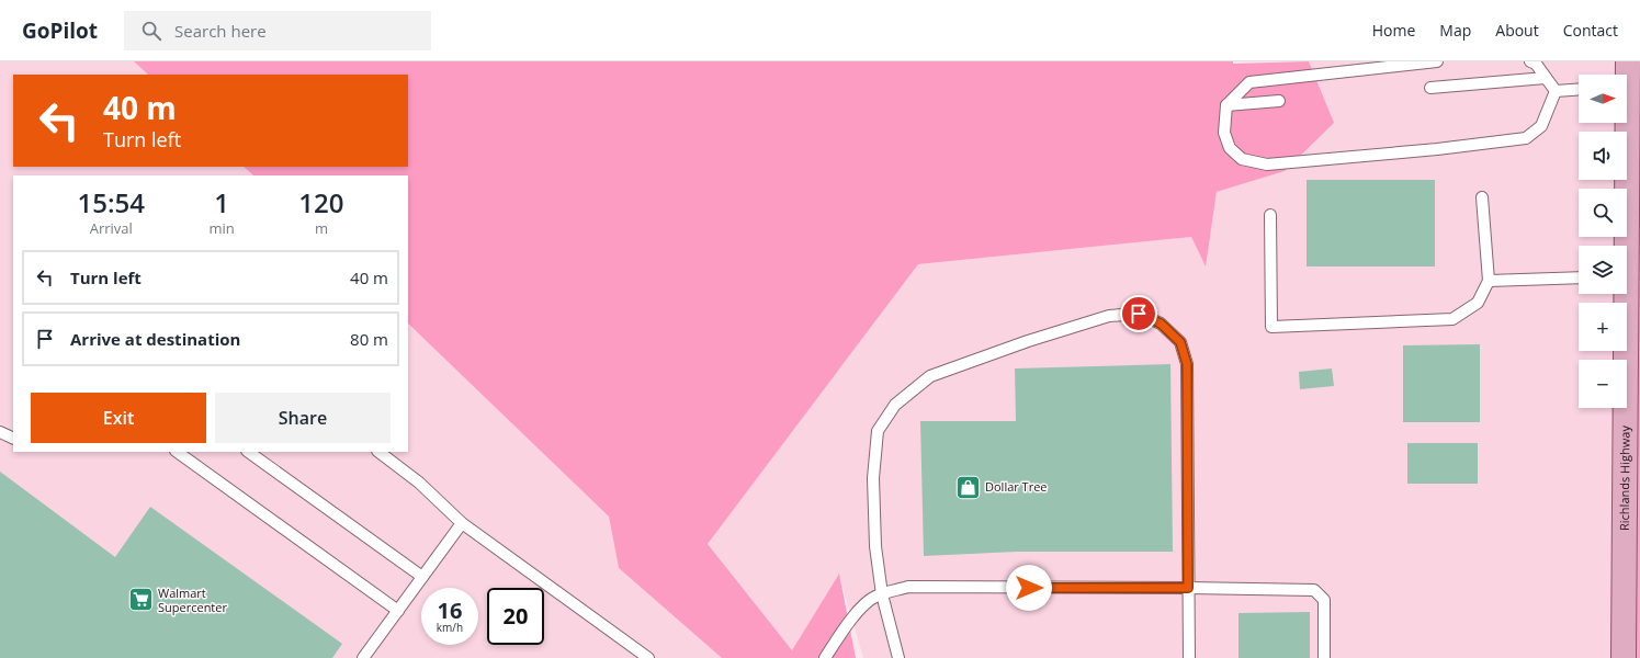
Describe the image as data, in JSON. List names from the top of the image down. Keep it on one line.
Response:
{"streets":{"main road":["Richlands Highway"]},"places":{"shop":["Dollar Tree"],"supermarket":["Walmart Supercenter"]},"north":"right","page":{"header":"GoPilot","search":"Search here","nav":["Home","Map","About","Contact"],"map_buttons":["+","−"],"turn":["40 m","Turn left"],"eta":["15:54","Arrival","1","min","120","m"],"list":[{"name":"Turn left","value":"40 m"},{"name":"Arrive at destination","value":"80 m"}],"buttons":["Exit","Share"],"speed":"16 km/h","limit":"20"}}
